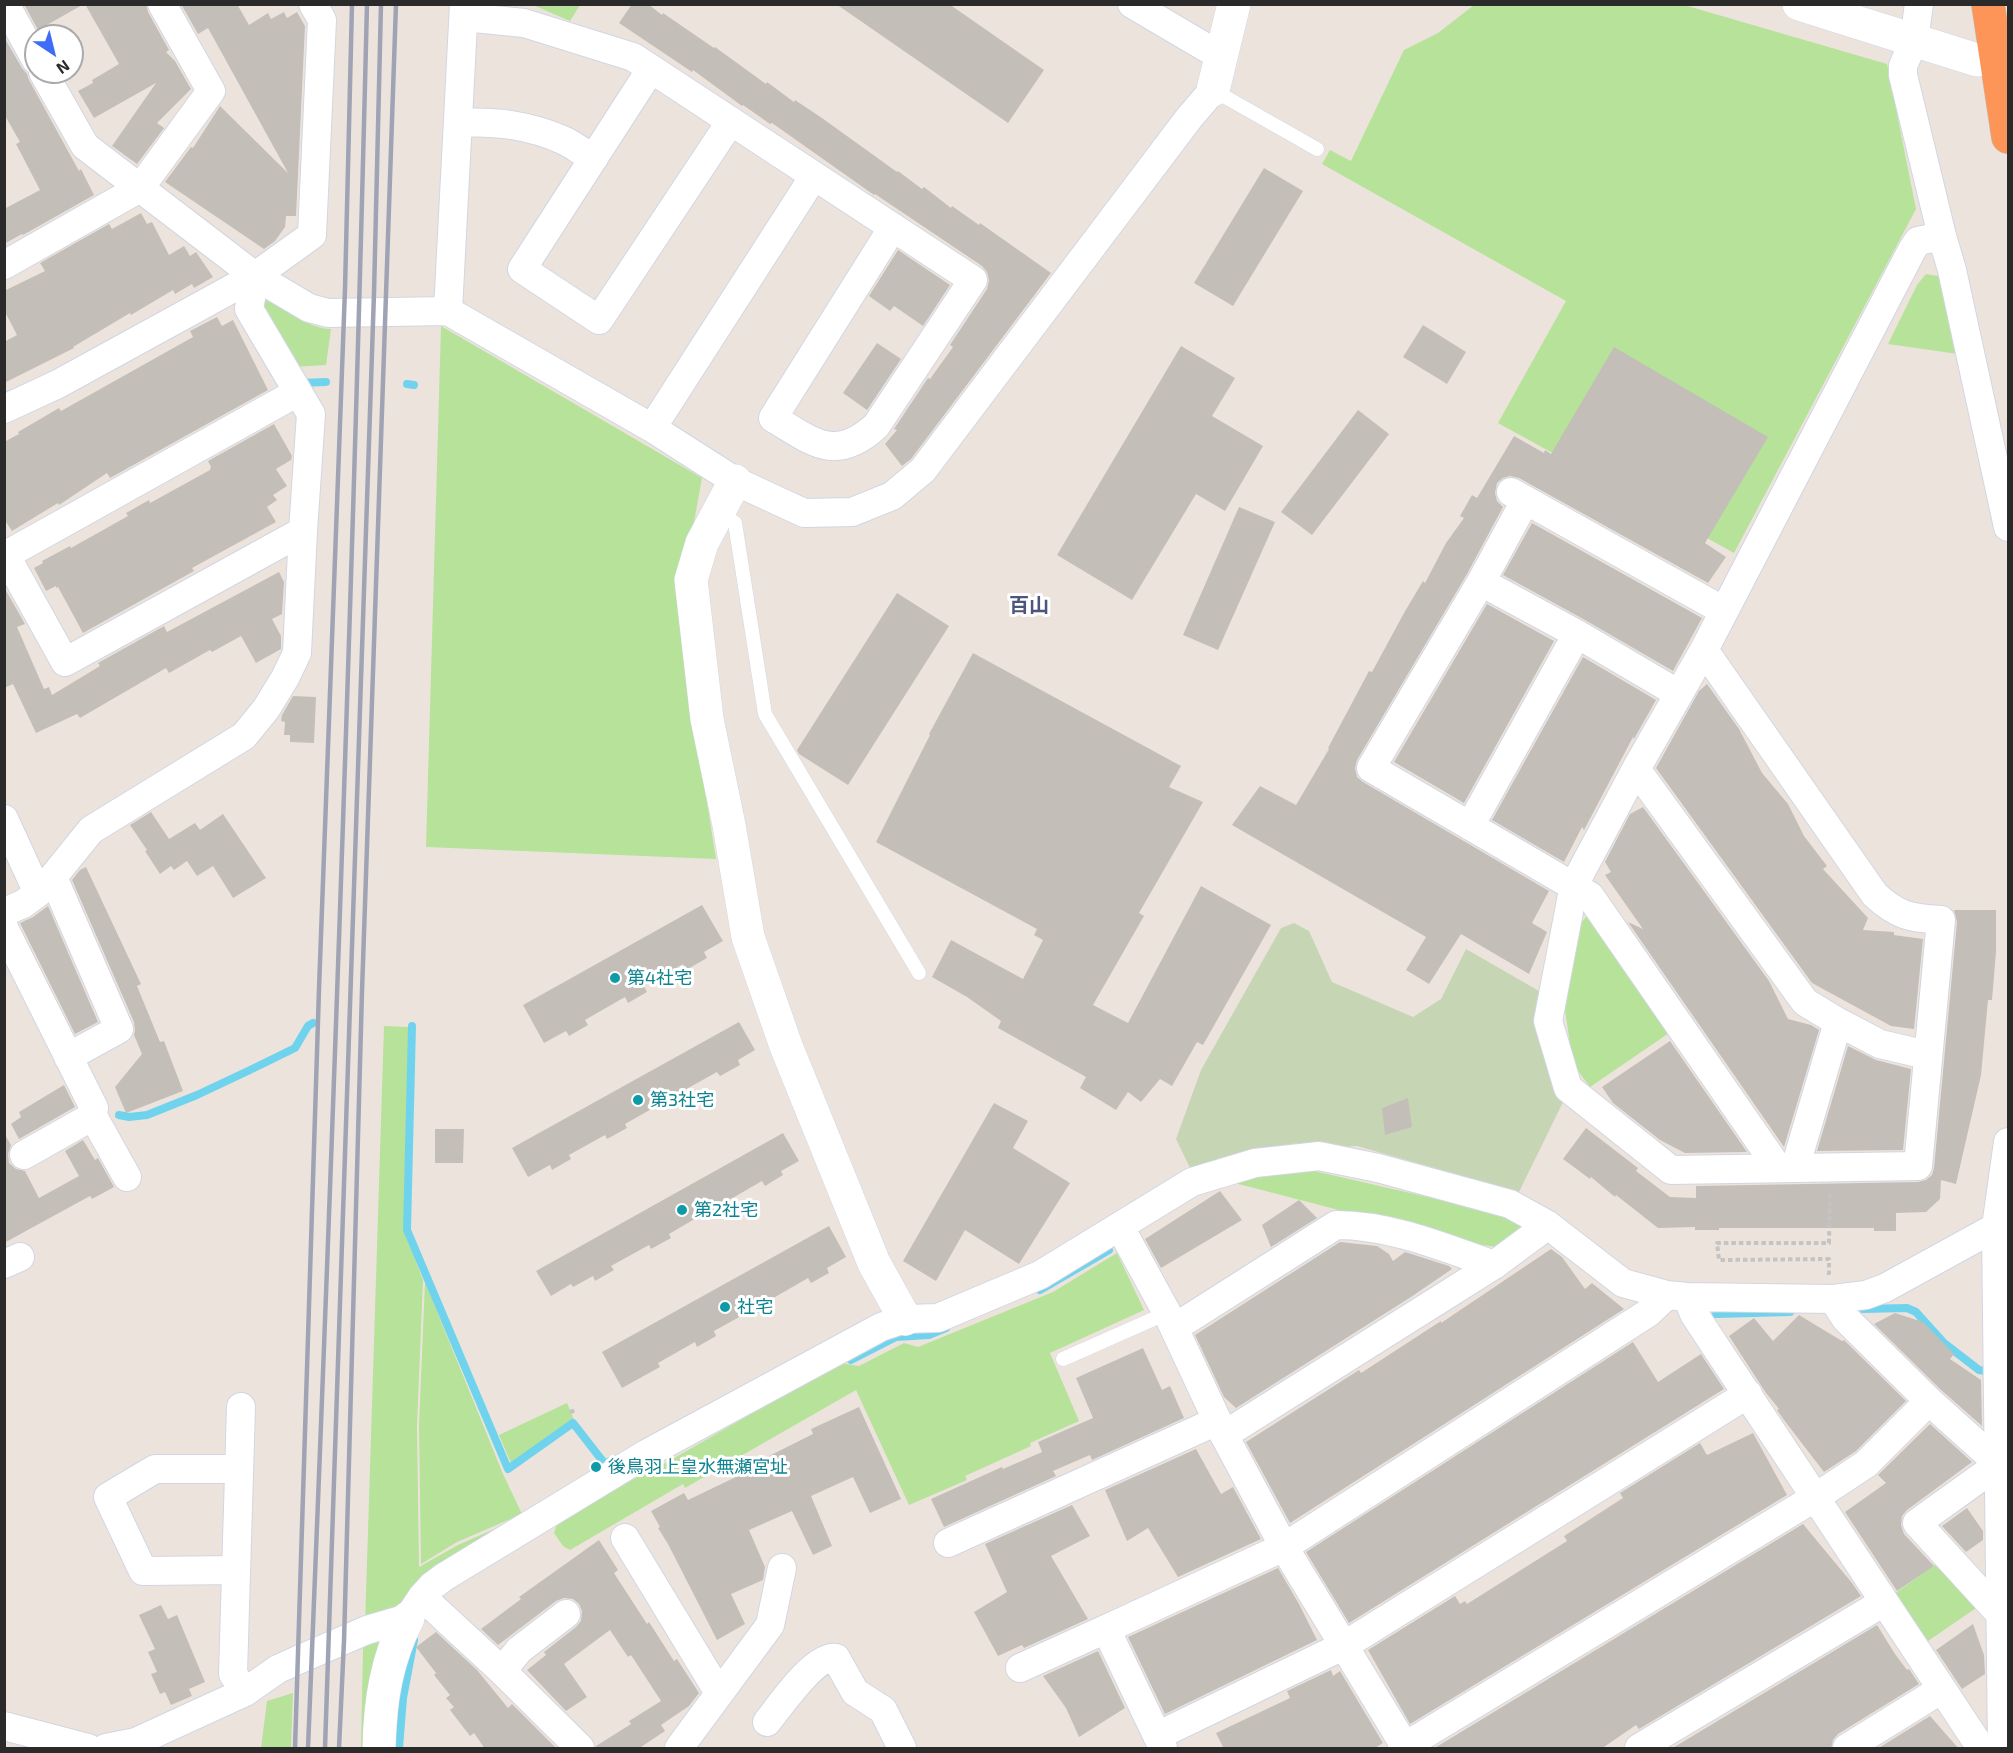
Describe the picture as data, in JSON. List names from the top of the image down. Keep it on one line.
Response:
{"districts":["百山"],"places":["第4社宅","第3社宅","第2社宅","社宅","後鳥羽上皇水無瀬宮址"],"north":"bottom right"}
